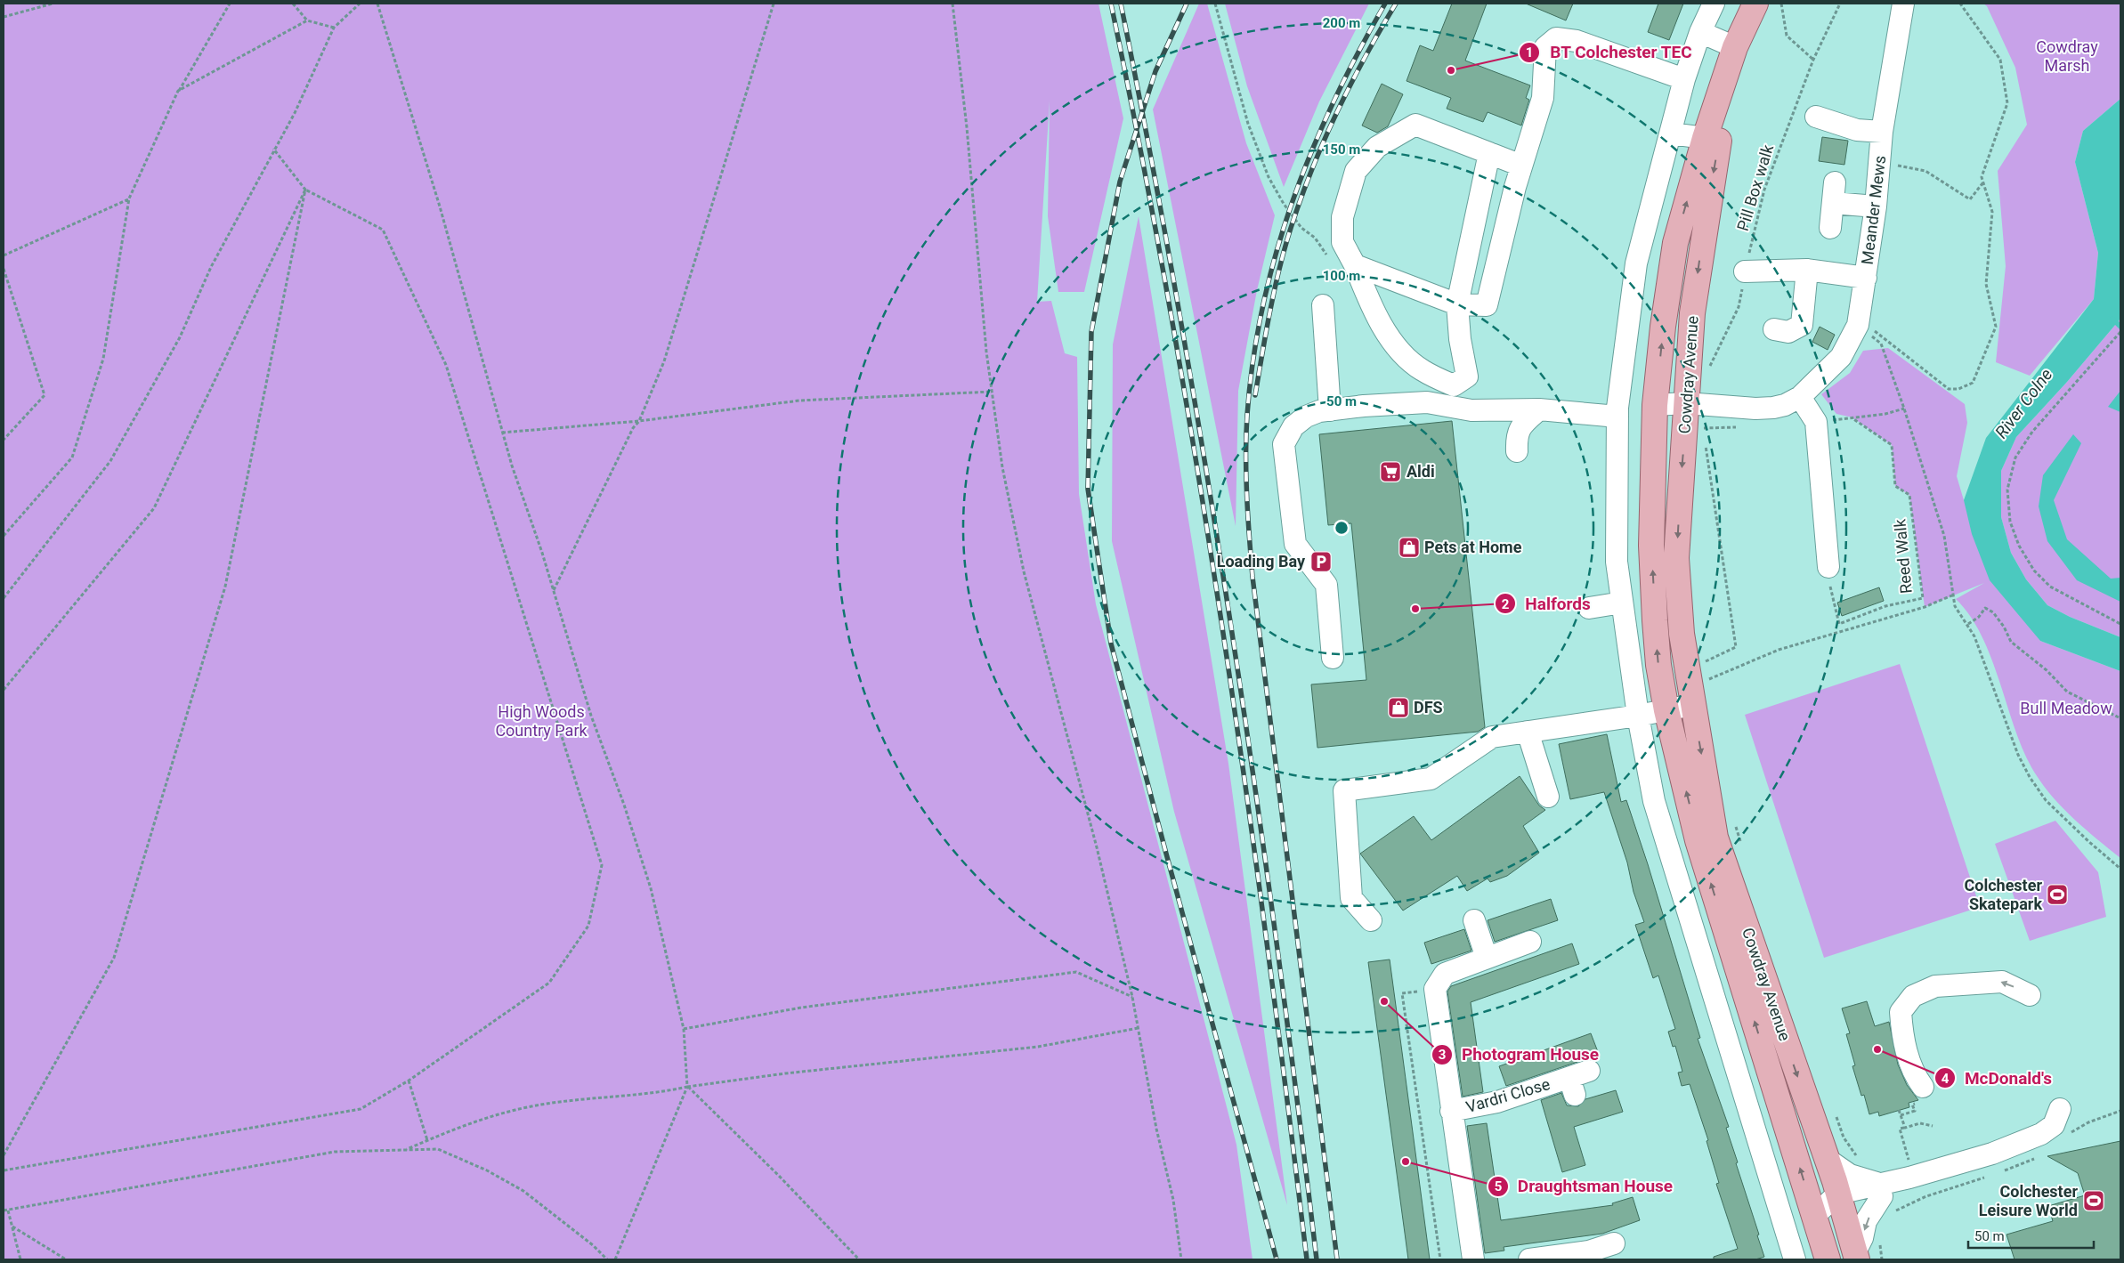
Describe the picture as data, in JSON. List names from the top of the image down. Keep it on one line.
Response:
{"streets":{"main road":["Cowdray Avenue"],"street":["Meander Mews","Vardri Close"],"path":["Pill Box walk","Reed Walk"]},"crossings":[["Meander Mews","Cowdray Avenue"]],"water":["River Colne"],"parks":["Cowdray Marsh","Bull Meadow","High Woods Country Park"],"places":{"other":["BT Colchester TEC","Halfords","Photogram House","McDonald's","Draughtsman House"],"supermarket":["Aldi"],"shop":["Pets at Home","DFS"],"parking":["Loading Bay"],"sports":["Colchester Skatepark","Colchester Leisure World"]},"scale_bar":"50 m","rings":["200 m","150 m","100 m","50 m"]}
